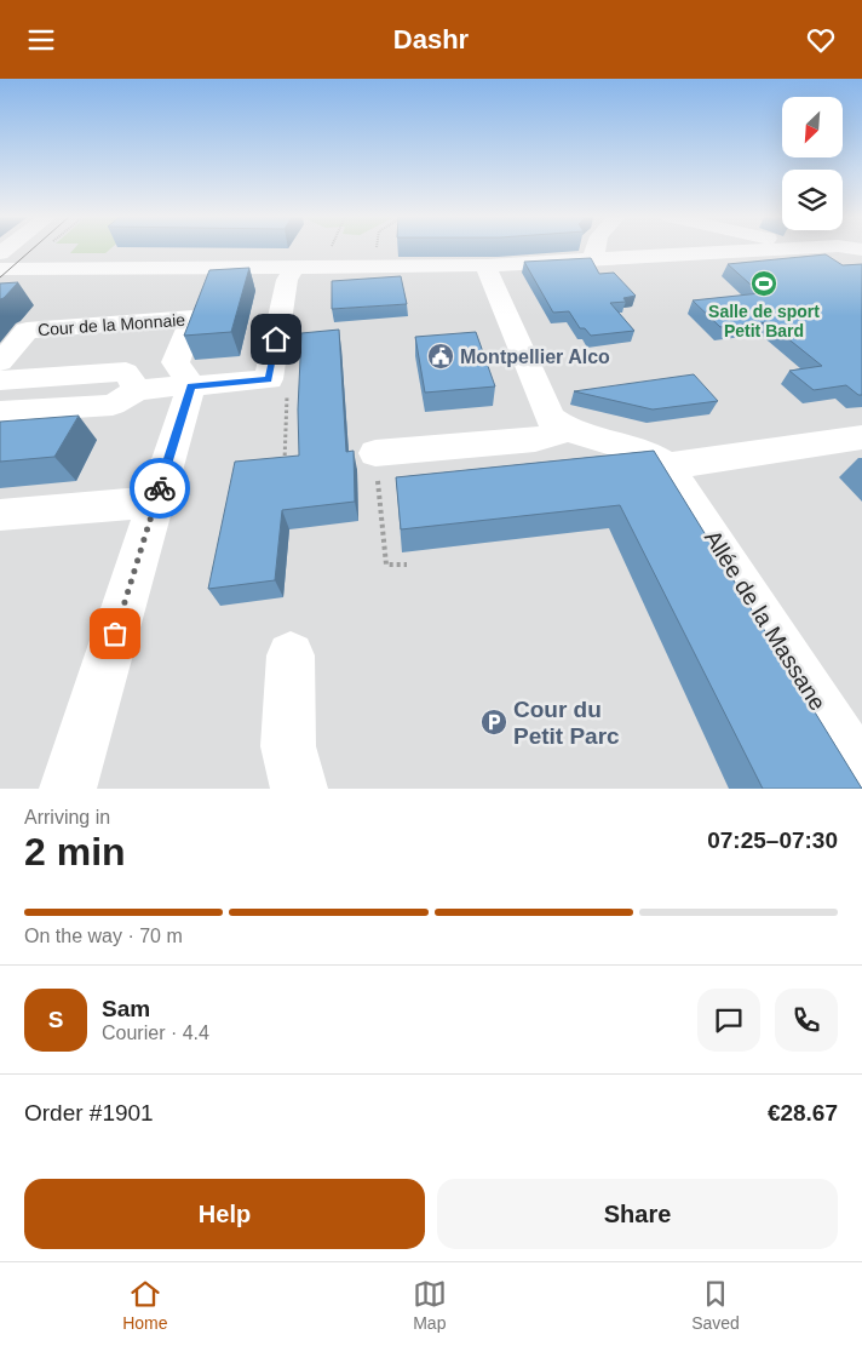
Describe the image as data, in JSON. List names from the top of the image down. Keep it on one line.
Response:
{"streets":{"street":["Cour de la Monnaie","Allée de la Massane"]},"places":{"sports":["Salle de sport Petit Bard"],"public building":["Montpellier Alco"],"parking":["Cour du Petit Parc"]},"north":"bottom left","page":{"header":"Dashr","heading":["2 min","Arriving in","07:25–07:30"],"panel":["Sam","Courier · 4.4","Order #1901","€28.67"],"bar":"On the way · 70 m","round":"S","buttons":["Help","Share"],"tabs":["Home","Map","Saved"]}}
